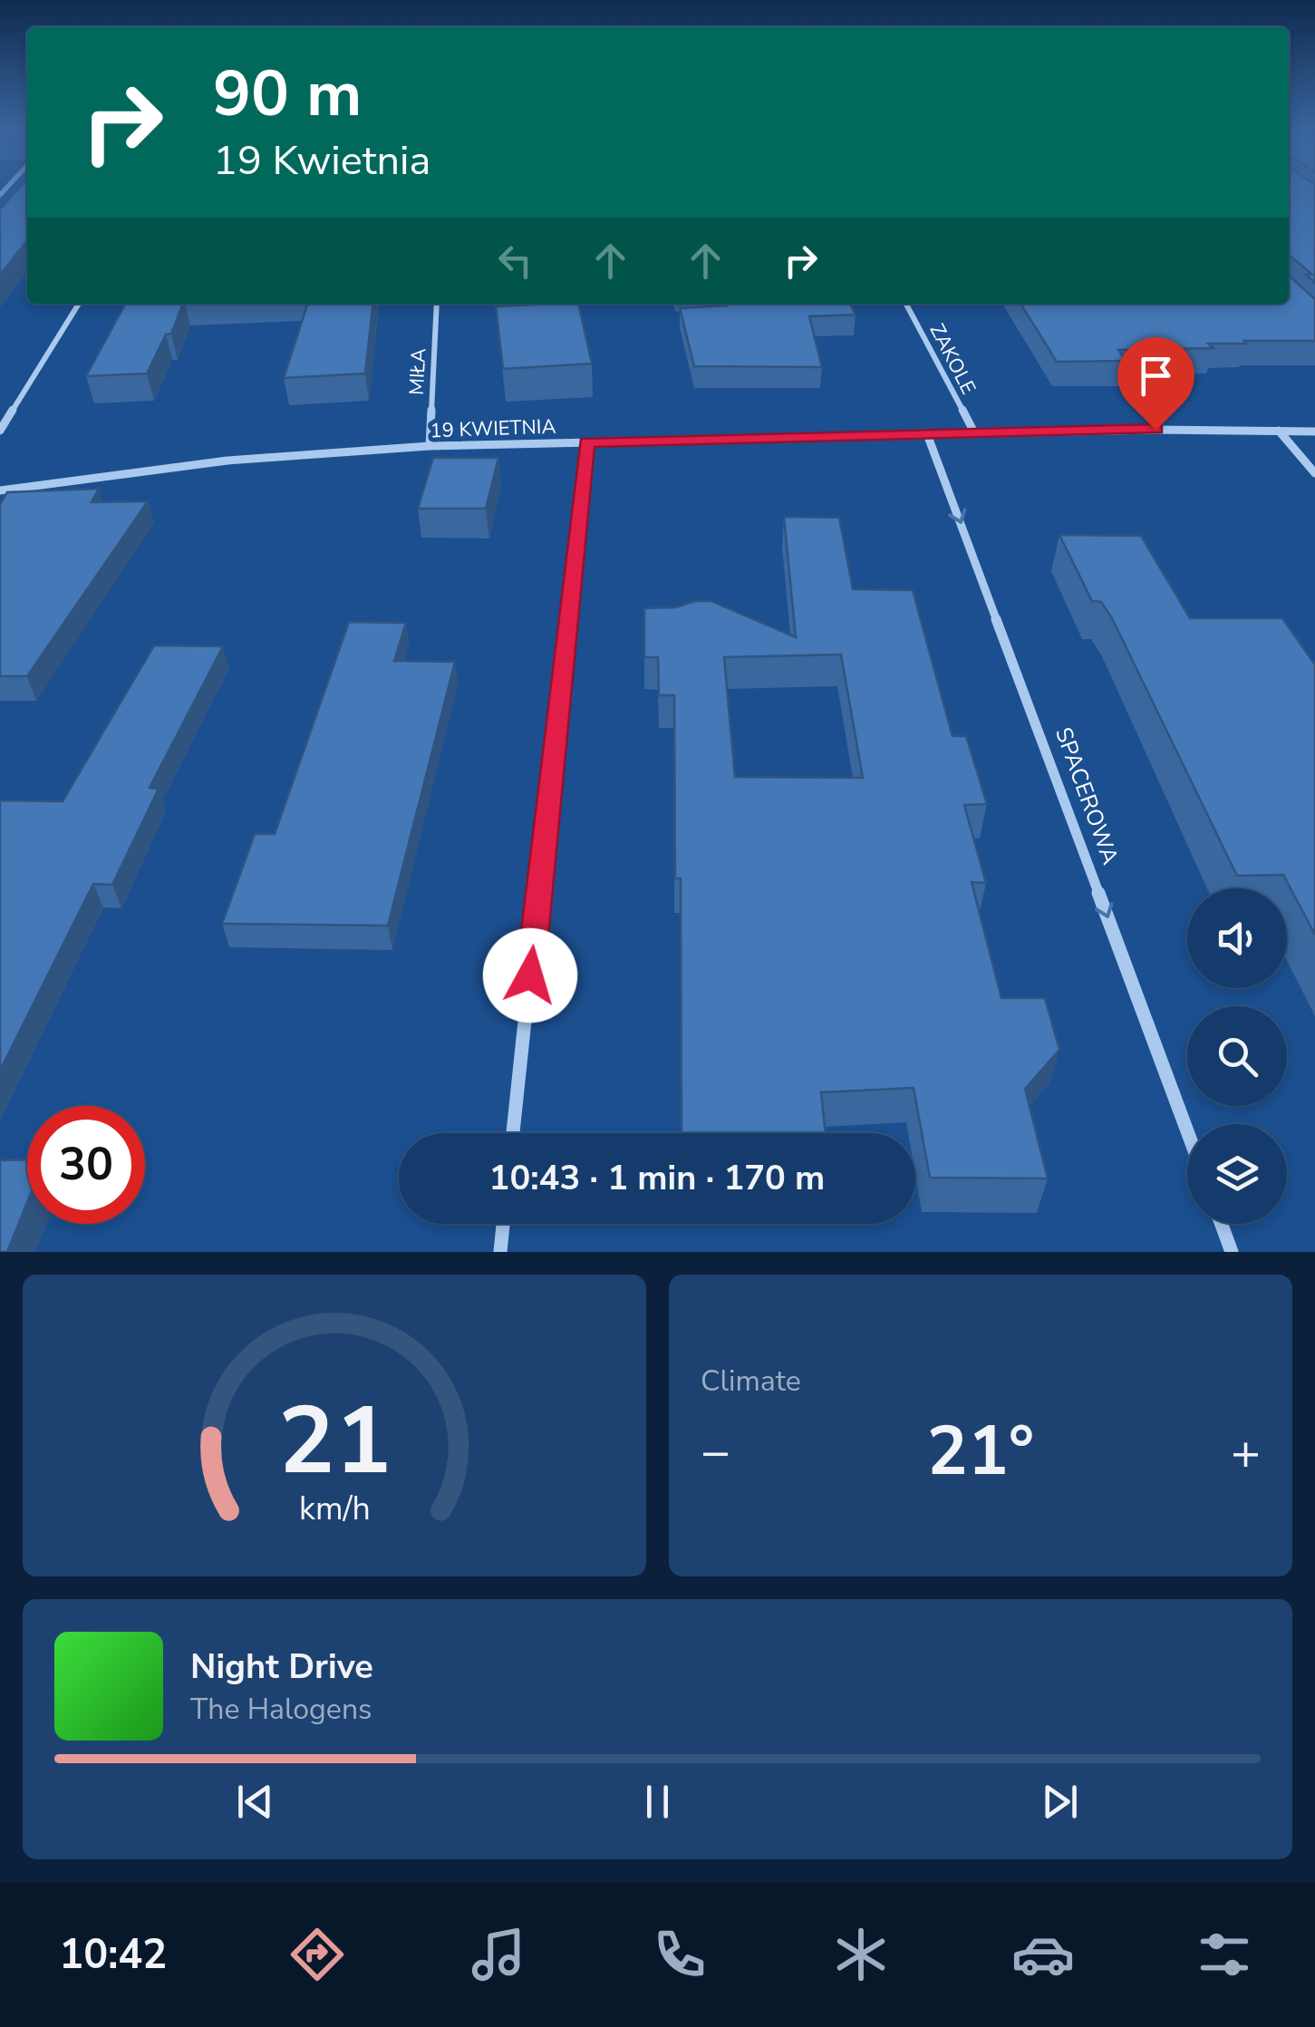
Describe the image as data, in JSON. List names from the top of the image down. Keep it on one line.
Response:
{"streets":{"street":["ZAKOLE","MIŁA","19 KWIETNIA","SPACEROWA"]},"crossings":[["ZAKOLE","19 KWIETNIA"],["MIŁA","19 KWIETNIA"],["19 KWIETNIA","SPACEROWA"]],"one_way":["SPACEROWA"],"page":{"turn":["90 m","19 Kwietnia"],"limit":"30","trip":"10:43 · 1 min · 170 m","tile":"Climate","heat":["−","21°","+"],"song":["Night Drive","The Halogens"],"tabs":"10:42","gauge":["21","km/h"]}}
